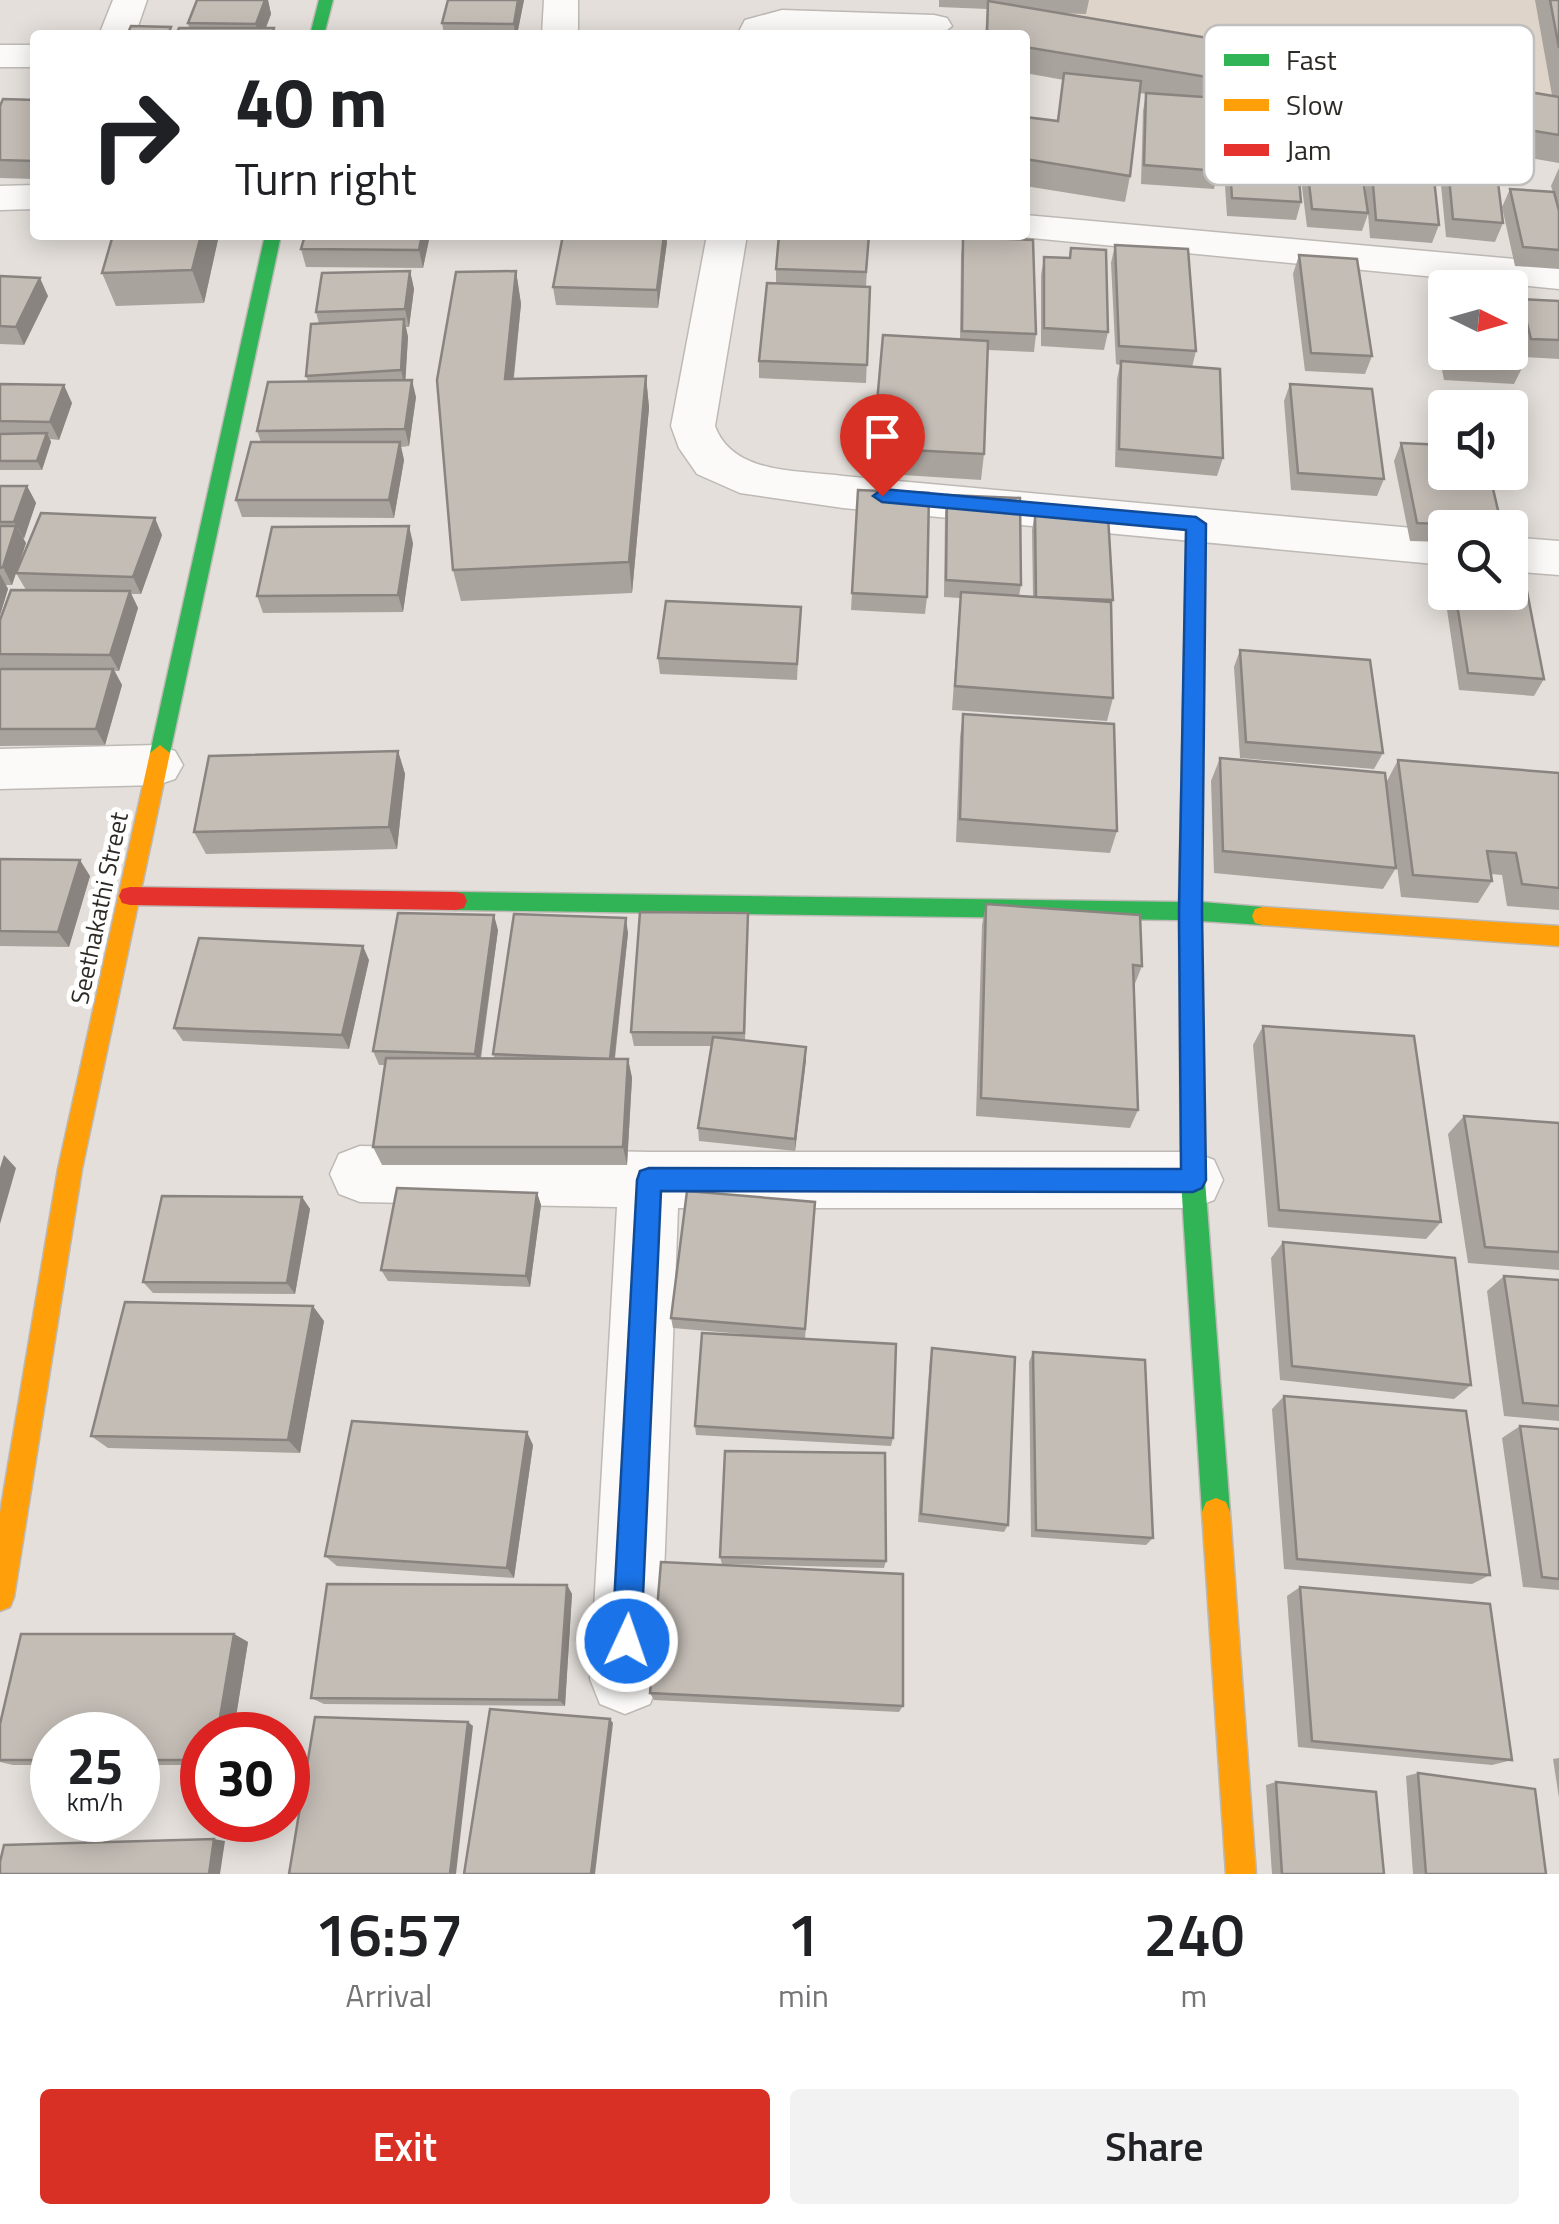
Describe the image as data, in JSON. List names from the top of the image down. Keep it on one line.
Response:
{"streets":{"street":["Seethakathi Street"]},"legend":["Fast","Slow","Jam"],"north":"right","page":{"turn":["40 m","Turn right"],"speed":"25 km/h","limit":"30","eta":["16:57","Arrival","1","min","240","m"],"buttons":["Exit","Share"]}}
